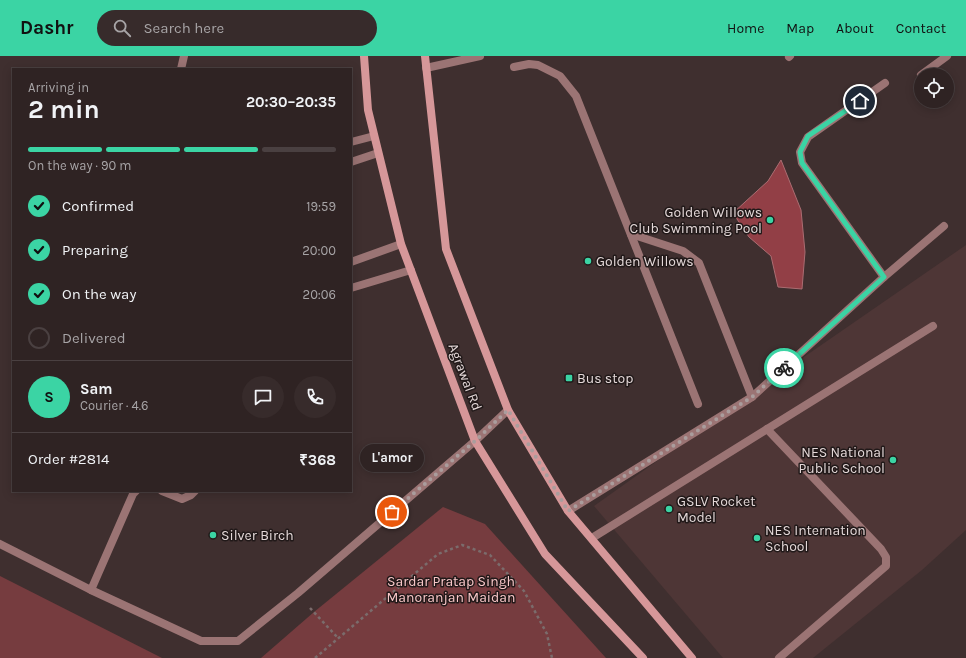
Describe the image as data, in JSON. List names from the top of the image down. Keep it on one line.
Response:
{"streets":{"street":["Agrawal Rd"]},"parks":["Sardar Pratap Singh Manoranjan Maidan"],"places":{"other":["Golden Willows Club Swimming Pool","Golden Willows","NES National Public School","GSLV Rocket Model","L'amor","Silver Birch","NES Internation School"],"transit":["Bus stop"]},"page":{"header":"Dashr","search":"Search here","nav":["Home","Map","About","Contact"],"heading":["2 min","Arriving in","20:30–20:35"],"panel":["Sam","Courier · 4.6","Order #2814","₹368"],"bar":"On the way · 90 m","list":[["Confirmed","19:59"],["Preparing","20:00"],["On the way","20:06"],"Delivered"],"round":"S","bubble":"L'amor"}}
